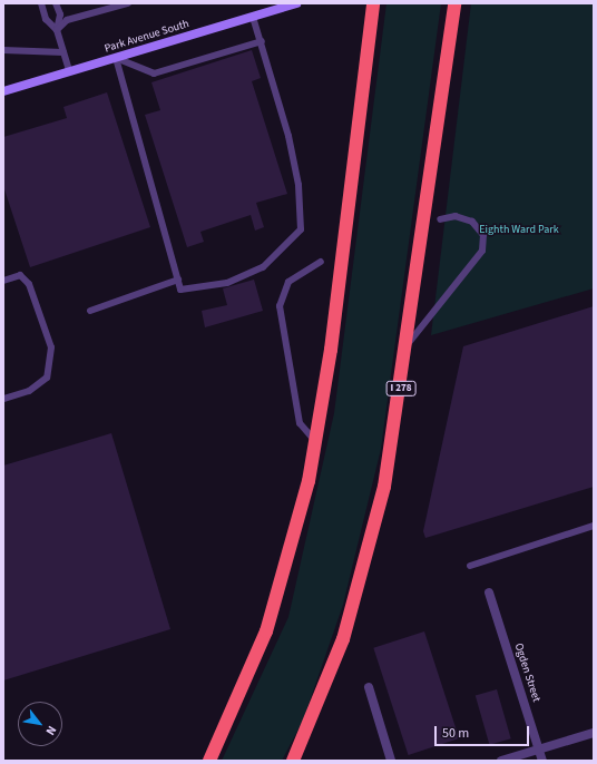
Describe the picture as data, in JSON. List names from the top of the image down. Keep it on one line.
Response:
{"streets":{"highway":["I 278"],"street":["Park Avenue South","Ogden Street"]},"parks":["Eighth Ward Park"],"scale_bar":"50 m","north":"bottom right"}
